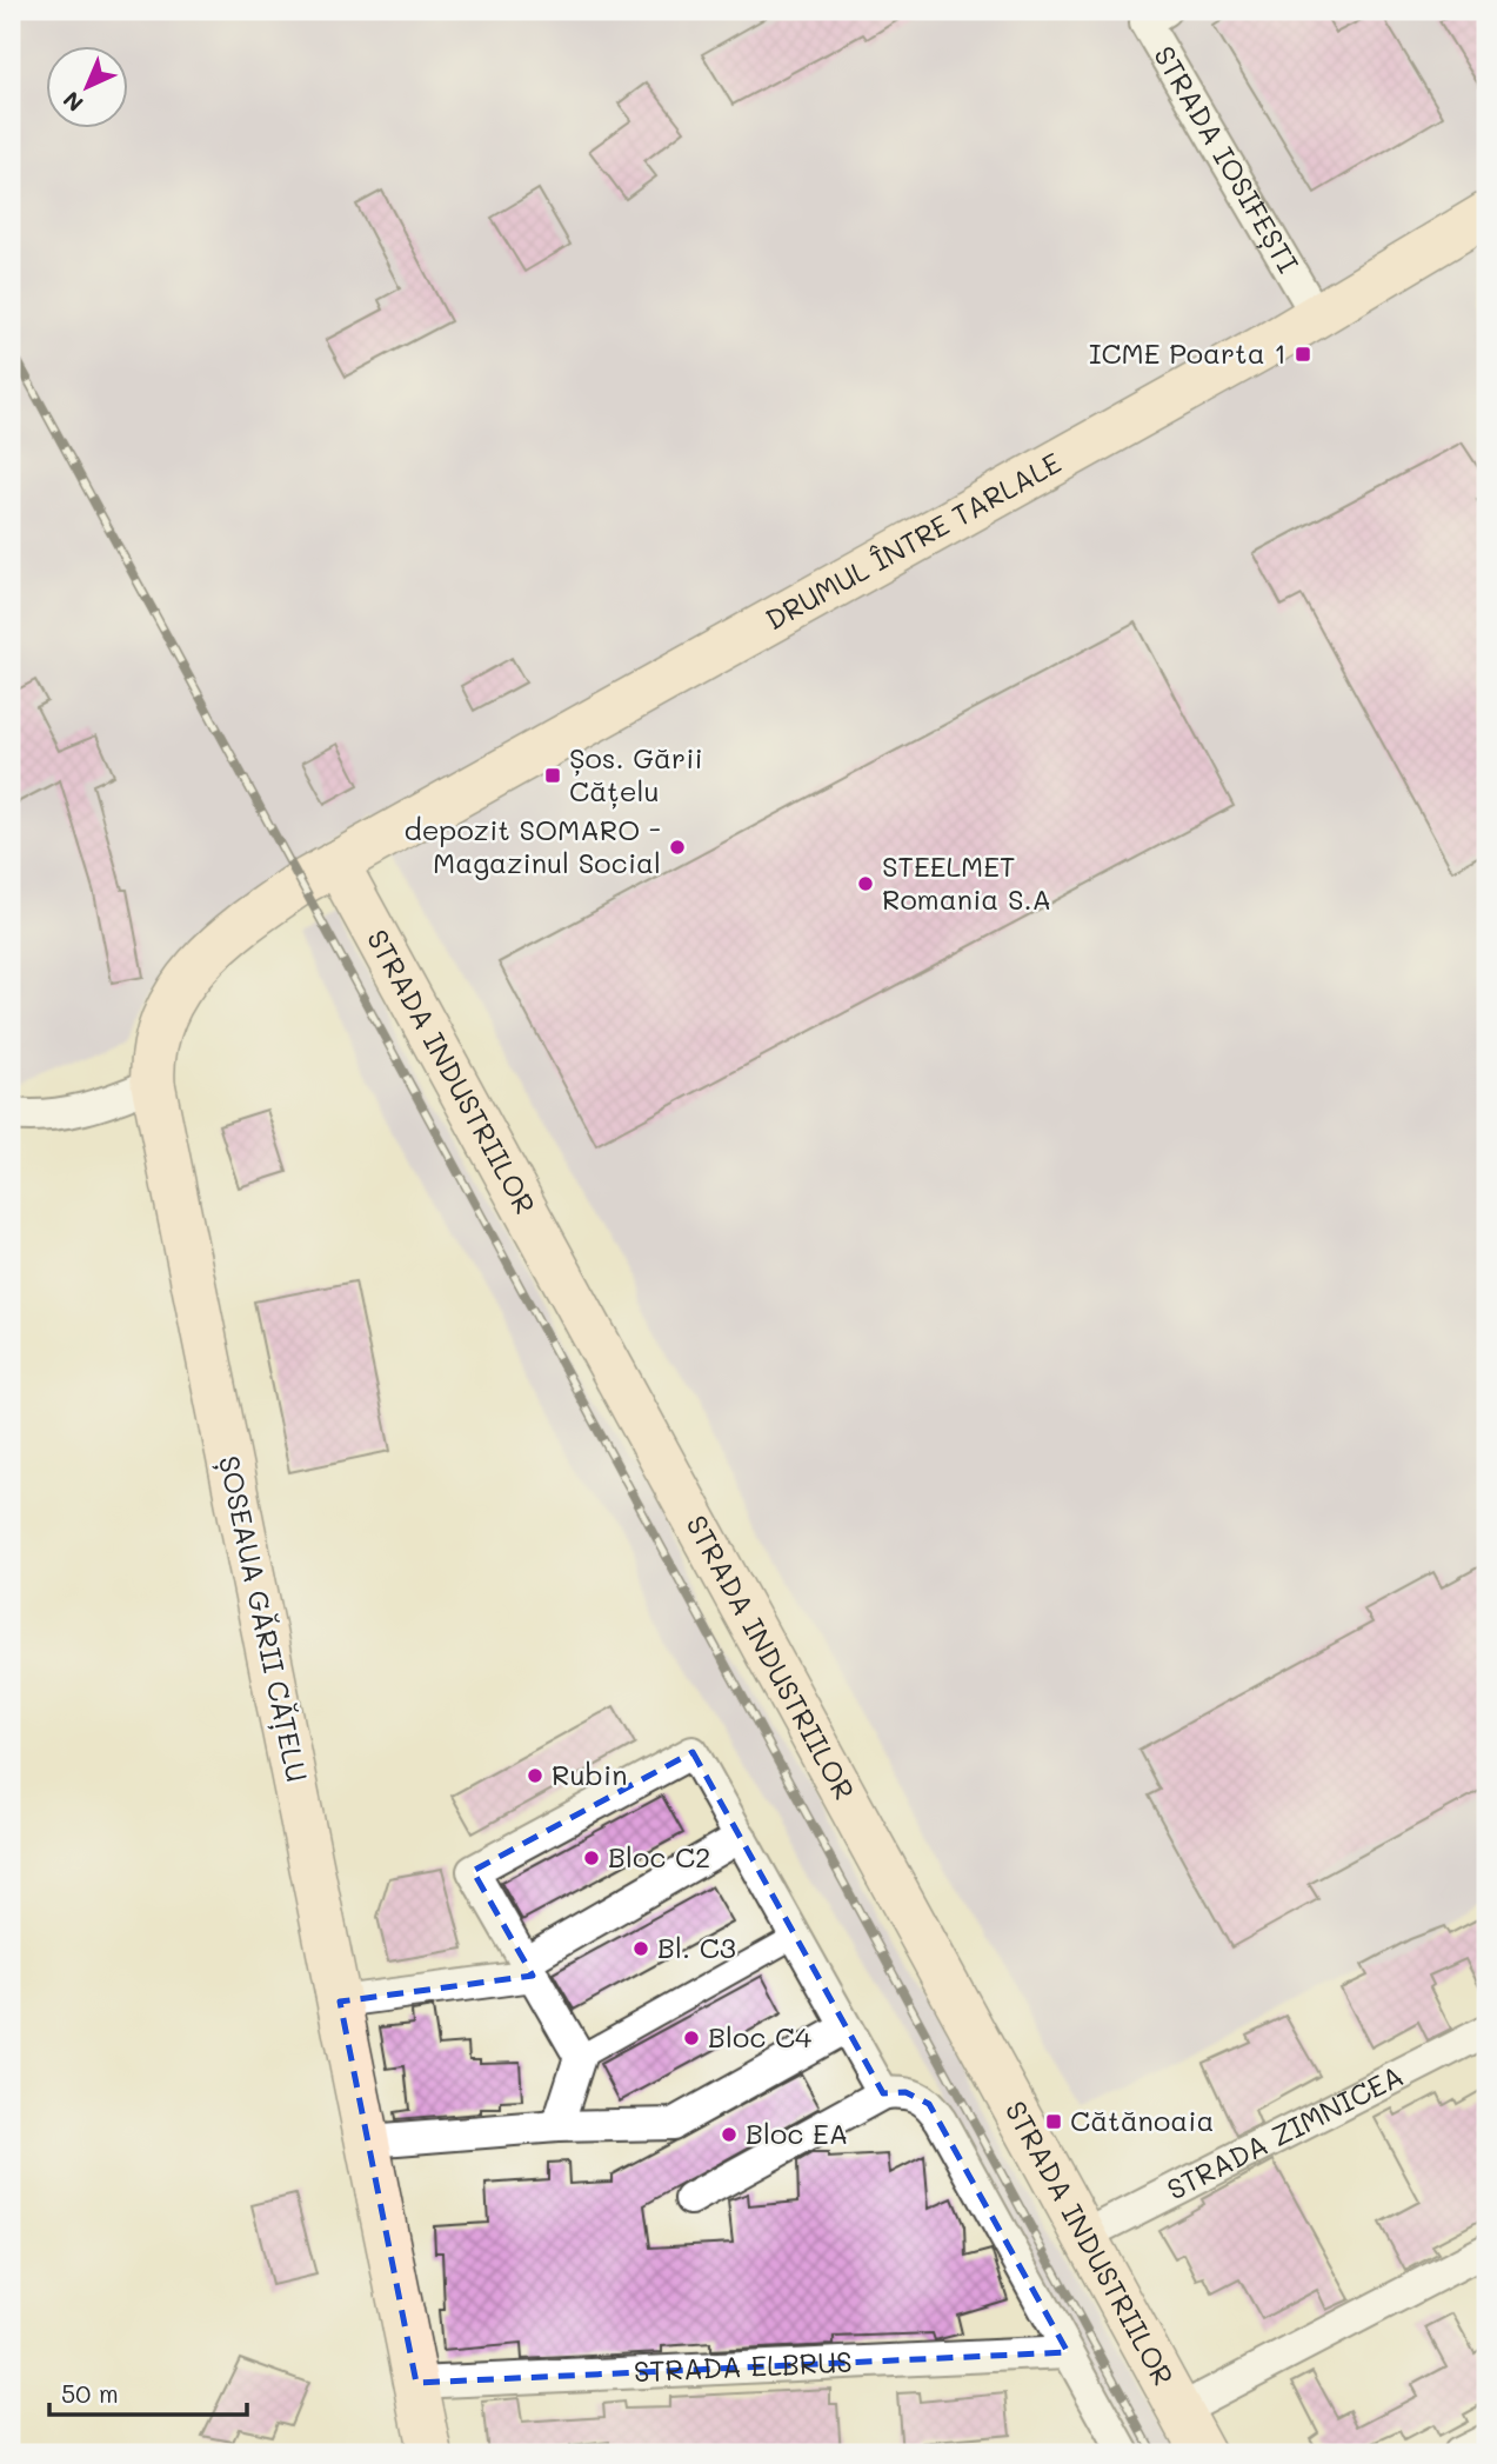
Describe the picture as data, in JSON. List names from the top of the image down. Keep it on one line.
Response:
{"streets":{"main road":["DRUMUL ÎNTRE TARLALE","STRADA INDUSTRIILOR","ȘOSEAUA GĂRII CĂȚELU"],"street":["STRADA IOSIFEȘTI","STRADA ZIMNICEA","STRADA ELBRUS"]},"crossings":[["STRADA IOSIFEȘTI","DRUMUL ÎNTRE TARLALE"],["DRUMUL ÎNTRE TARLALE","STRADA INDUSTRIILOR"],["DRUMUL ÎNTRE TARLALE","ȘOSEAUA GĂRII CĂȚELU"],["STRADA INDUSTRIILOR","ȘOSEAUA GĂRII CĂȚELU"],["STRADA INDUSTRIILOR","STRADA ZIMNICEA"],["ȘOSEAUA GĂRII CĂȚELU","STRADA ELBRUS"]],"places":{"transit":["ICME Poarta 1","Șos. Gării Cățelu","Cătănoaia"],"other":["depozit SOMARO - Magazinul Social","STEELMET Romania S.A","Rubin","Bloc C2","Bl. C3","Bloc C4","Bloc EA"]},"scale_bar":"50 m","north":"bottom left"}
